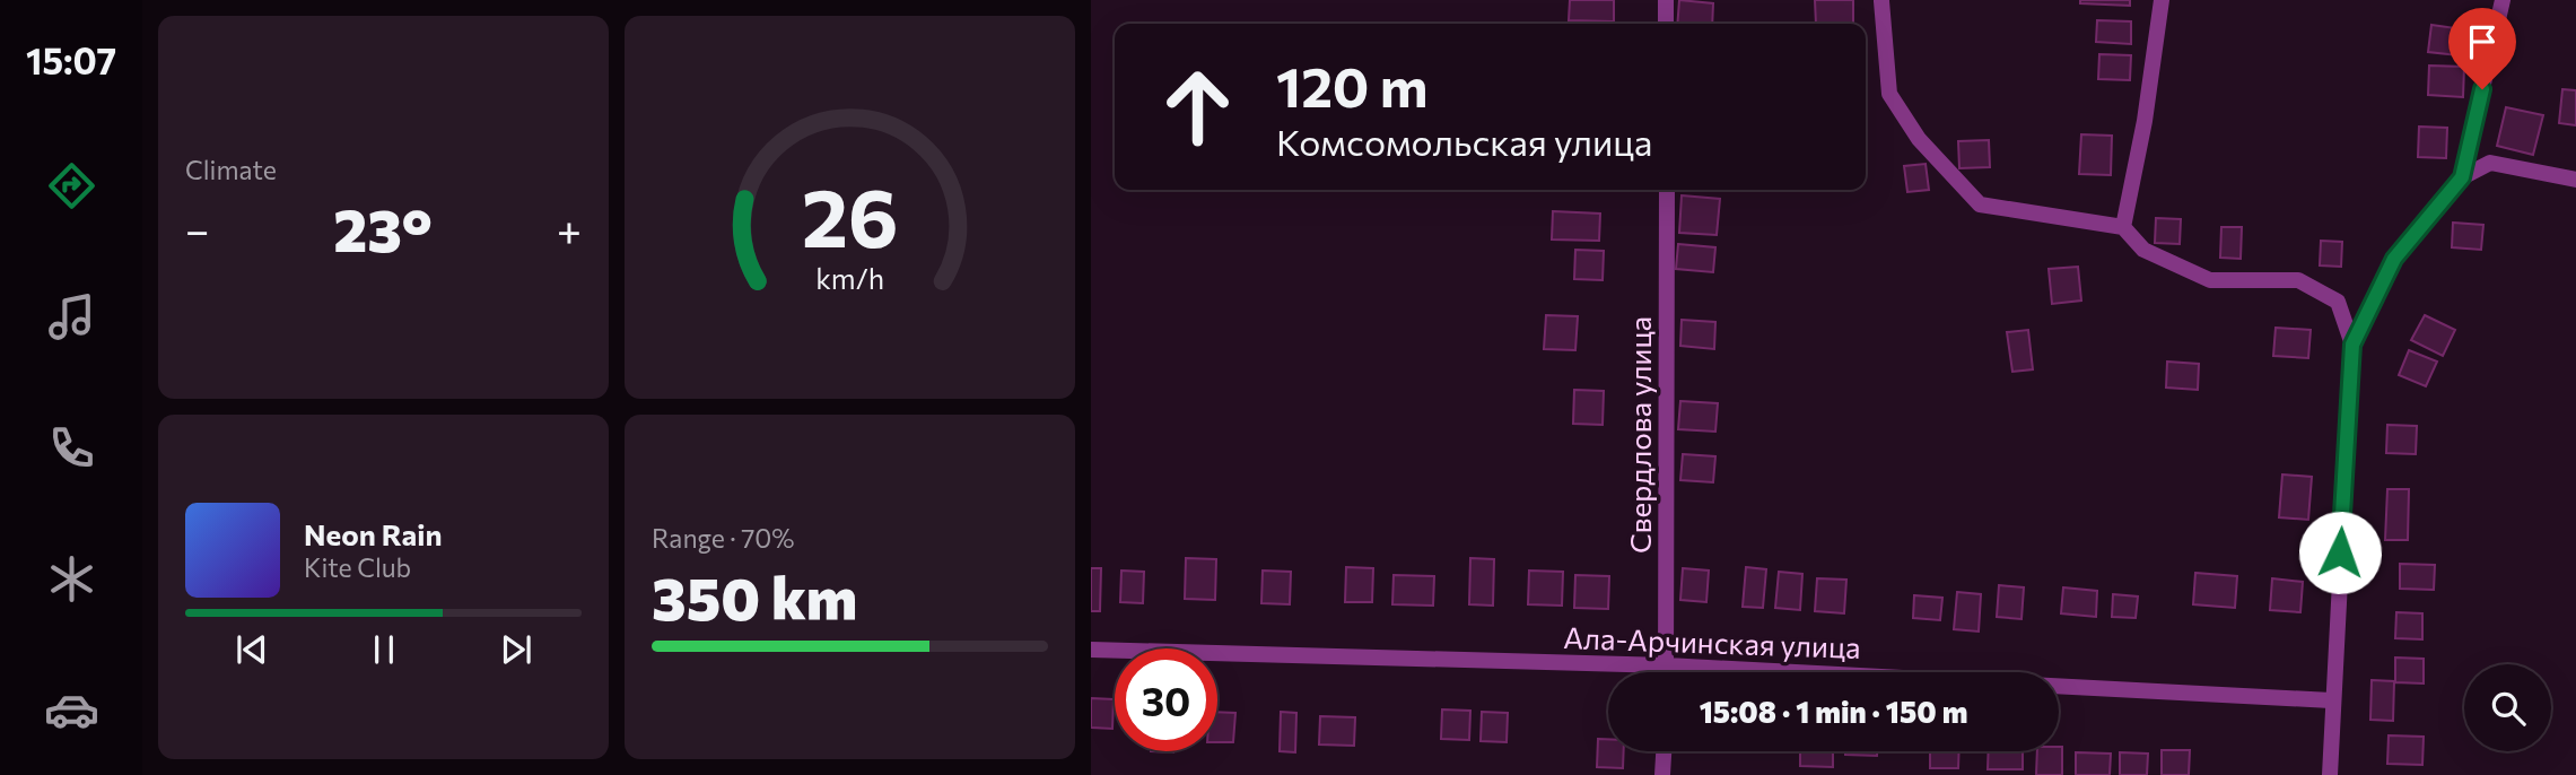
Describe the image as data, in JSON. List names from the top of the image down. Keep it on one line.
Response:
{"streets":{"street":["Свердлова улица","Ала-Арчинская улица"]},"crossings":[["Свердлова улица","Ала-Арчинская улица"]],"page":{"tabs":"15:07","tile":["Climate",["Range · 70%","350 km"]],"turn":["120 m","Комсомольская улица"],"heat":["−","23°","+"],"song":["Neon Rain","Kite Club"],"limit":"30","trip":"15:08 · 1 min · 150 m","gauge":["26","km/h"]}}
